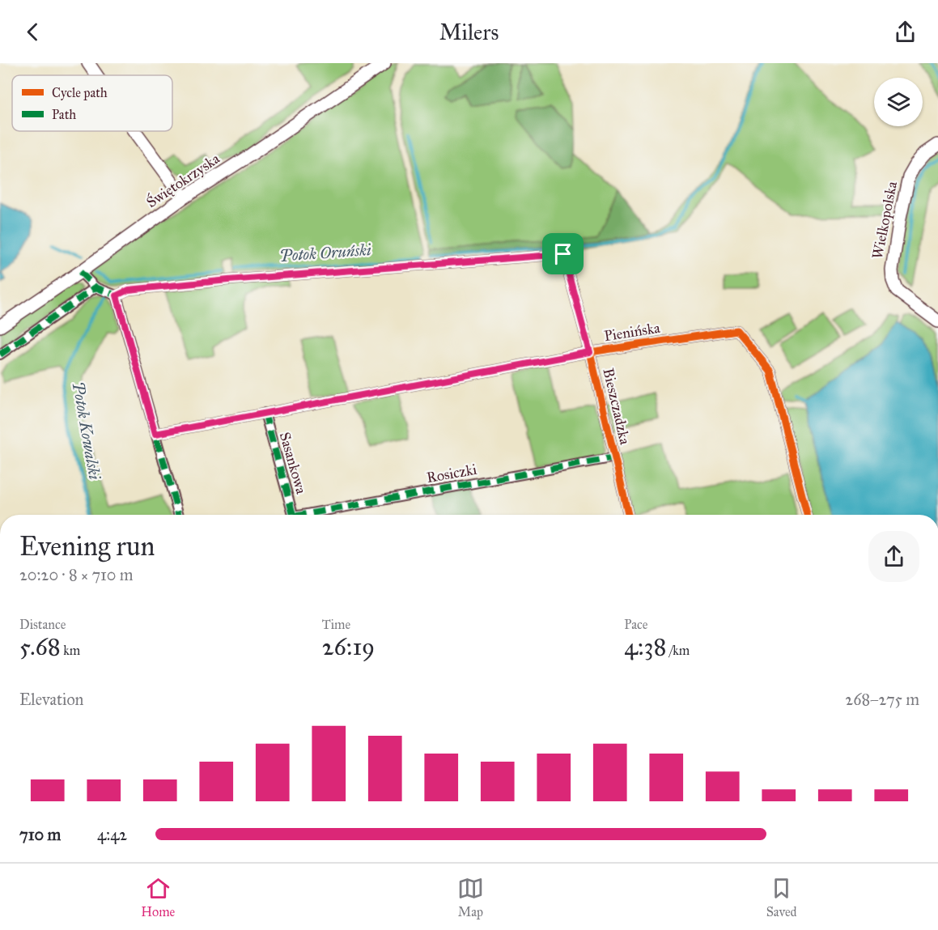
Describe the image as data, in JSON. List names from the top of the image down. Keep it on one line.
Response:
{"streets":{"main road":["Świętokrzyska","Wielkopolska"],"street":["Pienińska","Bieszczadzka","Sasankowa","Rosiczki"]},"crossings":[["Pienińska","Bieszczadzka"],["Pienińska","Sasankowa"],["Bieszczadzka","Rosiczki"]],"water":["Potok Oruński","Potok Kowalski"],"legend":["Cycle path","Path"],"page":{"header":"Milers","heading":["Evening run","20:20 · 8 × 710 m"],"stats":[["Distance","5.68 km"],["Time","26:19"],["Pace","4:38 /km"]],"chart":["Elevation","268–275 m"],"list":[{"name":"710 m","note":"4:42"}],"tabs":["Home","Map","Saved"]}}
